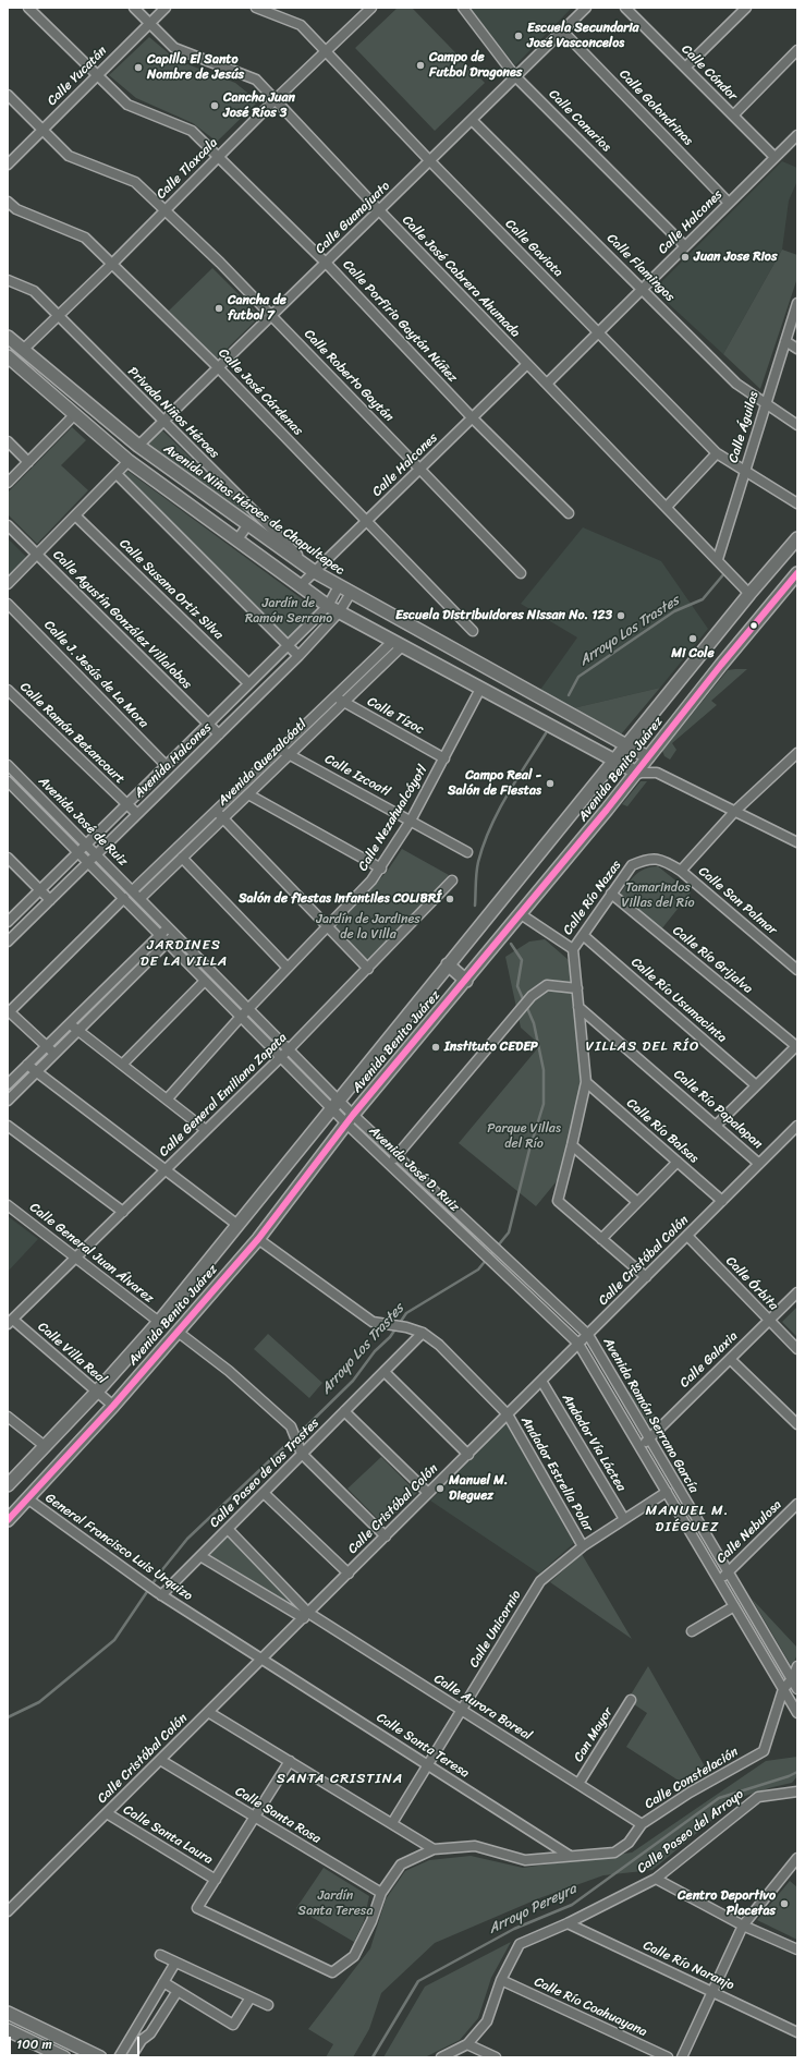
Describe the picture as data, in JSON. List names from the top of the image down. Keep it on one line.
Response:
{"streets":{"main road":["Avenida Niños Héroes de Chapultepec","Avenida Benito Juárez"],"street":["Calle Cóndor","Calle Yucatán","Calle Golondrinas","Calle Canarios","Calle Tlaxcala","Calle Guanajuato","Calle Halcones","Calle Gaviota","Calle Flamingos","Calle José Cabrera Ahumada","Calle Porfirio Gaytán Núñez","Calle Roberto Gaytán","Calle José Cárdenas","Privada Niños Héroes","Calle Águilas","Calle Susana Ortiz Silva","Calle Agustín González Villalobos","Calle J. Jesús de La Mora","Calle Tízoc","Calle Ramón Betancourt","Avenida Halcones","Avenida Quezalcóatl","Calle Izcoatl","Calle Nezahualcóyotl","Avenida José de Ruiz","Calle Río Nazas","Calle San Palmar","Calle Río Grijalva","Calle Río Usumacinta","Calle General Emiliano Zapata","Calle Río Papalopan","Calle Río Balsas","Avenida José D. Ruiz","Calle General Juan Álvarez","Calle Cristóbal Colón","Calle Órbita","Calle Villa Real","Calle Galaxia","Avenida Ramón Serrano García","Andador Vía Láctea","Calle Paseo de los Trastes","Andador Estrella Polar","Calle Nebulosa","General Francisco Luis Urquizo","Calle Unicornio","Calle Aurora Boreal","Can Mayor","Calle Santa Teresa","Calle Constelación","Calle Santa Rosa","Calle Paseo del Arroyo","Calle Santa Laura","Calle Río Naranjo","Calle Río Coahuayana"]},"crossings":[["Calle Cóndor","Calle Halcones"],["Calle Yucatán","Calle José Cabrera Ahumada"],["Calle Yucatán","Calle Porfirio Gaytán Núñez"],["Calle Yucatán","Calle Roberto Gaytán"],["Calle Golondrinas","Calle Guanajuato"],["Calle Golondrinas","Calle Halcones"],["Calle Canarios","Calle Guanajuato"],["Calle Canarios","Calle Halcones"],["Calle Tlaxcala","Calle Gaviota"],["Calle Tlaxcala","Calle José Cabrera Ahumada"],["Calle Tlaxcala","Calle Porfirio Gaytán Núñez"],["Calle Tlaxcala","Calle Roberto Gaytán"],["Calle Tlaxcala","Calle José Cárdenas"],["Calle Tlaxcala","Privada Niños Héroes"],["Calle Tlaxcala","Avenida Niños Héroes de Chapultepec"],["Calle Guanajuato","Calle Gaviota"],["Calle Guanajuato","Calle Flamingos"],["Calle Guanajuato","Calle José Cabrera Ahumada"],["Calle Guanajuato","Calle Porfirio Gaytán Núñez"],["Calle Guanajuato","Calle Roberto Gaytán"],["Calle Guanajuato","Calle José Cárdenas"],["Calle Guanajuato","Privada Niños Héroes"],["Calle Guanajuato","Avenida Niños Héroes de Chapultepec"],["Calle Halcones","Calle Gaviota"],["Calle Halcones","Calle Flamingos"],["Calle Halcones","Calle José Cabrera Ahumada"],["Calle Halcones","Calle Porfirio Gaytán Núñez"],["Calle Halcones","Calle Roberto Gaytán"],["Calle Halcones","Calle José Cárdenas"],["Calle Halcones","Privada Niños Héroes"],["Calle Halcones","Avenida Niños Héroes de Chapultepec"],["Calle Gaviota","Calle Águilas"],["Calle Flamingos","Calle Águilas"],["Calle José Cabrera Ahumada","Calle Águilas"],["Calle José Cabrera Ahumada","Avenida Benito Juárez"],["Privada Niños Héroes","Avenida Niños Héroes de Chapultepec"],["Avenida Niños Héroes de Chapultepec","Avenida Halcones"],["Avenida Niños Héroes de Chapultepec","Avenida Benito Juárez"],["Calle Susana Ortiz Silva","Avenida Halcones"],["Calle Agustín González Villalobos","Avenida Halcones"],["Calle J. Jesús de La Mora","Avenida Halcones"],["Calle Tízoc","Avenida Quezalcóatl"],["Calle Tízoc","Calle Nezahualcóyotl"],["Calle Ramón Betancourt","Avenida Halcones"],["Avenida Halcones","Avenida José de Ruiz"],["Avenida Quezalcóatl","Calle Izcoatl"],["Avenida Quezalcóatl","Avenida José de Ruiz"],["Avenida Quezalcóatl","Avenida José D. Ruiz"],["Avenida Benito Juárez","Avenida José D. Ruiz"],["Avenida Benito Juárez","Calle General Juan Álvarez"],["Avenida Benito Juárez","Calle Villa Real"],["Avenida Benito Juárez","Andador Estrella Polar"],["Avenida Benito Juárez","General Francisco Luis Urquizo"],["Calle Izcoatl","Calle Nezahualcóyotl"],["Calle Nezahualcóyotl","Avenida José D. Ruiz"],["Avenida José de Ruiz","Avenida José D. Ruiz"],["Calle Río Nazas","Calle San Palmar"],["Calle Río Nazas","Calle Río Grijalva"],["Calle Río Nazas","Calle Río Usumacinta"],["Calle General Emiliano Zapata","Avenida José D. Ruiz"],["Calle General Emiliano Zapata","Calle General Juan Álvarez"],["Calle General Emiliano Zapata","Calle Villa Real"],["Calle Río Papalopan","Calle Cristóbal Colón"],["Calle Río Balsas","Calle Cristóbal Colón"],["Avenida José D. Ruiz","Calle Cristóbal Colón"],["Avenida José D. Ruiz","Avenida Ramón Serrano García"],["Calle Cristóbal Colón","Calle Órbita"],["Calle Cristóbal Colón","Avenida Ramón Serrano García"],["Calle Cristóbal Colón","Andador Vía Láctea"],["Calle Cristóbal Colón","Andador Estrella Polar"],["Calle Cristóbal Colón","General Francisco Luis Urquizo"],["Calle Cristóbal Colón","Calle Aurora Boreal"],["Calle Cristóbal Colón","Calle Santa Teresa"],["Calle Cristóbal Colón","Calle Santa Rosa"],["Calle Cristóbal Colón","Calle Santa Laura"],["Calle Órbita","Calle Galaxia"],["Calle Galaxia","Avenida Ramón Serrano García"],["Avenida Ramón Serrano García","Calle Nebulosa"],["Avenida Ramón Serrano García","Calle Unicornio"],["Avenida Ramón Serrano García","Calle Constelación"],["Andador Vía Láctea","Calle Unicornio"],["Calle Paseo de los Trastes","Andador Estrella Polar"],["Calle Paseo de los Trastes","General Francisco Luis Urquizo"],["Calle Paseo de los Trastes","Calle Aurora Boreal"],["Andador Estrella Polar","Calle Unicornio"],["General Francisco Luis Urquizo","Calle Santa Teresa"],["Calle Unicornio","Calle Aurora Boreal"],["Calle Unicornio","Calle Santa Teresa"],["Calle Aurora Boreal","Can Mayor"],["Calle Aurora Boreal","Calle Constelación"],["Calle Santa Teresa","Calle Constelación"],["Calle Constelación","Calle Santa Rosa"],["Calle Constelación","Calle Santa Laura"],["Calle Paseo del Arroyo","Calle Río Naranjo"],["Calle Paseo del Arroyo","Calle Río Coahuayana"]],"districts":["JARDINES DE LA VILLA","VILLAS DEL RÍO","MANUEL M. DIÉGUEZ","SANTA CRISTINA"],"water":["Arroyo Los Trastes","Arroyo Pereyra"],"parks":["Jardín de Ramón Serrano","Tamarindos Villas del Río","Jardín de Jardines de la Villa","Parque Villas del Río","Jardín Santa Teresa"],"places":["Escuela Secundaria José Vasconcelos","Campo de Futbol Dragones","Capilla El Santo Nombre de Jesús","Cancha Juan José Ríos 3","Juan Jose Rios","Cancha de futbol 7","Escuela Distribuidores Nissan No. 123","Mi Cole","Campo Real - Salón de Fiestas","Salón de fiestas infantiles COLIBRÍ","Instituto CEDEP","Manuel M. Dieguez","Centro Deportivo Placetas"],"scale_bar":"100 m"}
